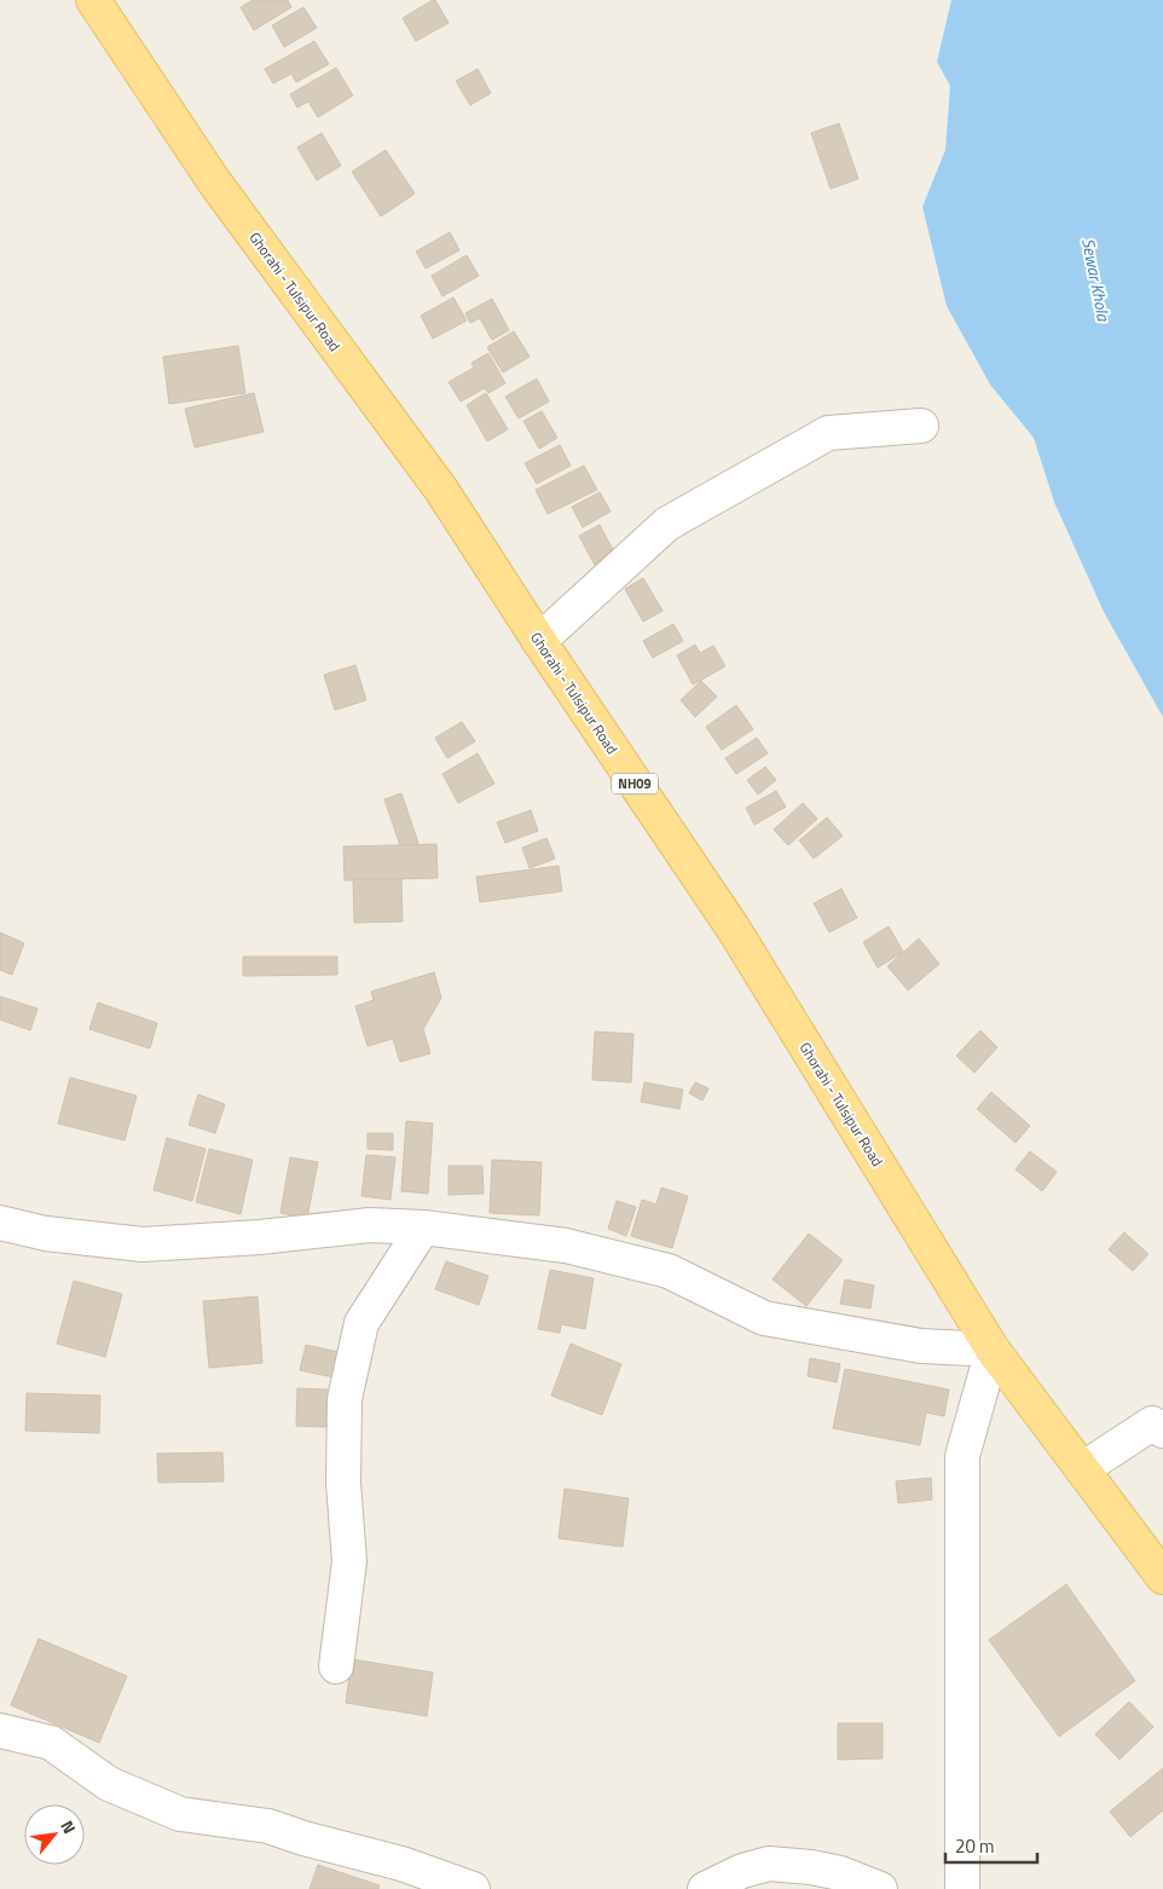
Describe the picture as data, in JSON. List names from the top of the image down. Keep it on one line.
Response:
{"streets":{"main road":["Ghorahi - Tulsipur Road","NH09"]},"water":["Sewar Khola"],"scale_bar":"20 m","north":"top right"}
